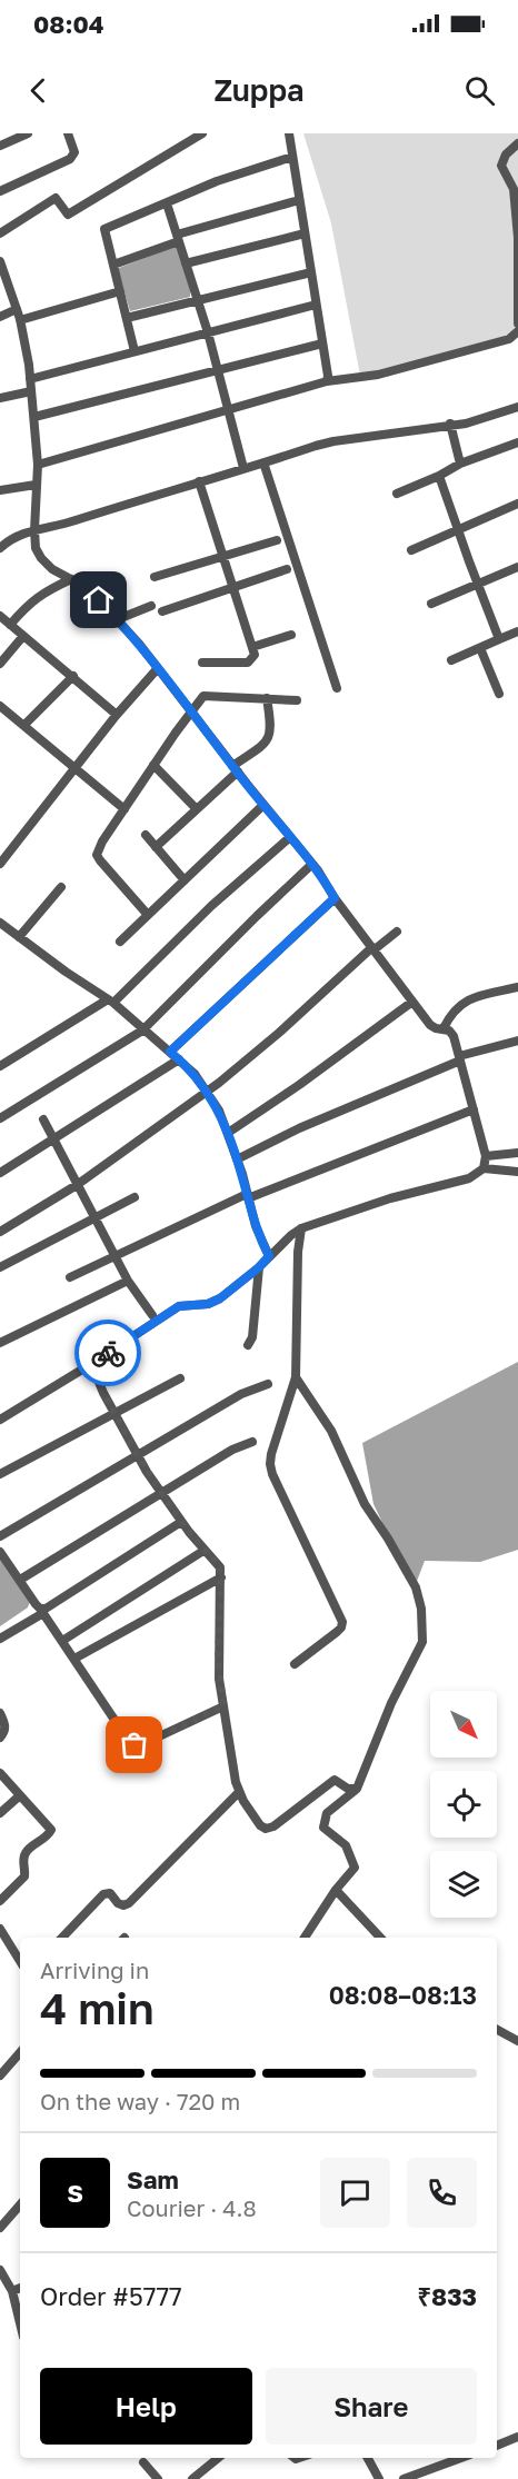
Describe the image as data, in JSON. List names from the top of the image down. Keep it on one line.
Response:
{"north":"bottom right","page":{"status":"08:04","header":"Zuppa","heading":["4 min","Arriving in","08:08–08:13"],"panel":["Sam","Courier · 4.8","Order #5777","₹833"],"bar":"On the way · 720 m","round":"S","buttons":["Help","Share"]}}
